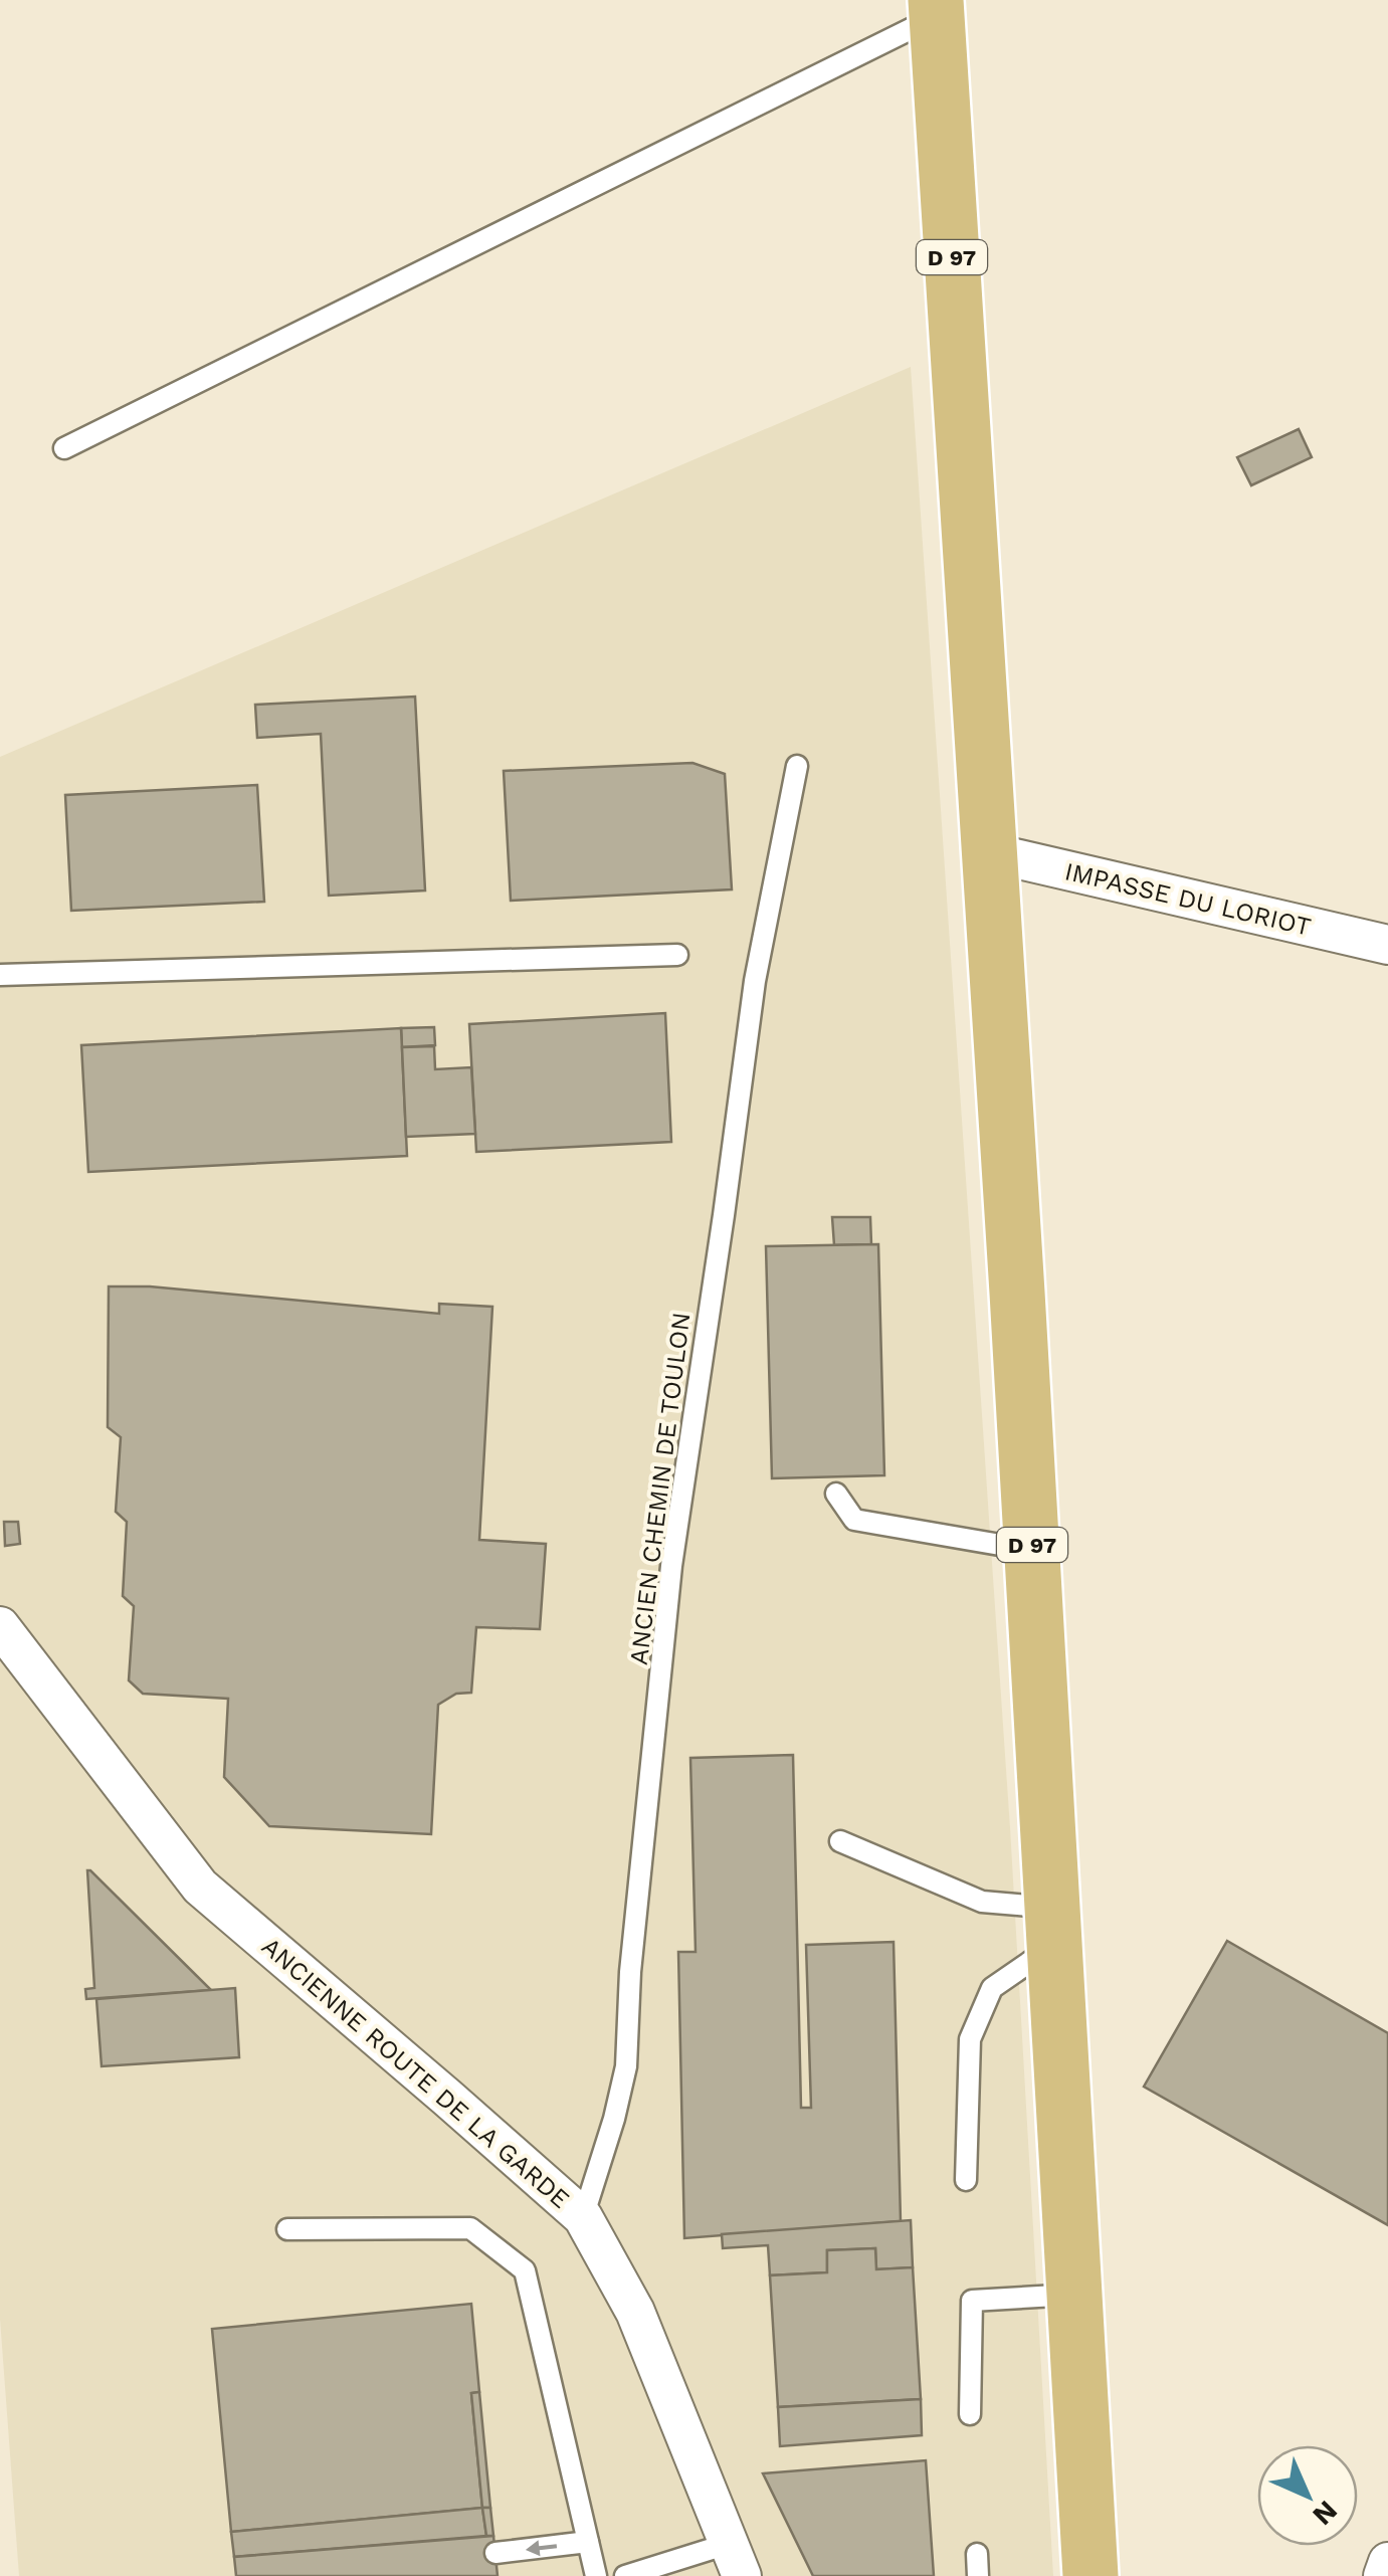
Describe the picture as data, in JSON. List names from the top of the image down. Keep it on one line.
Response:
{"streets":{"main road":["D 97"],"street":["IMPASSE DU LORIOT","ANCIENNE ROUTE DE LA GARDE"],"lane":["ANCIEN CHEMIN DE TOULON"]},"crossings":[["D 97","IMPASSE DU LORIOT"],["ANCIEN CHEMIN DE TOULON","ANCIENNE ROUTE DE LA GARDE"]],"north":"bottom right"}
